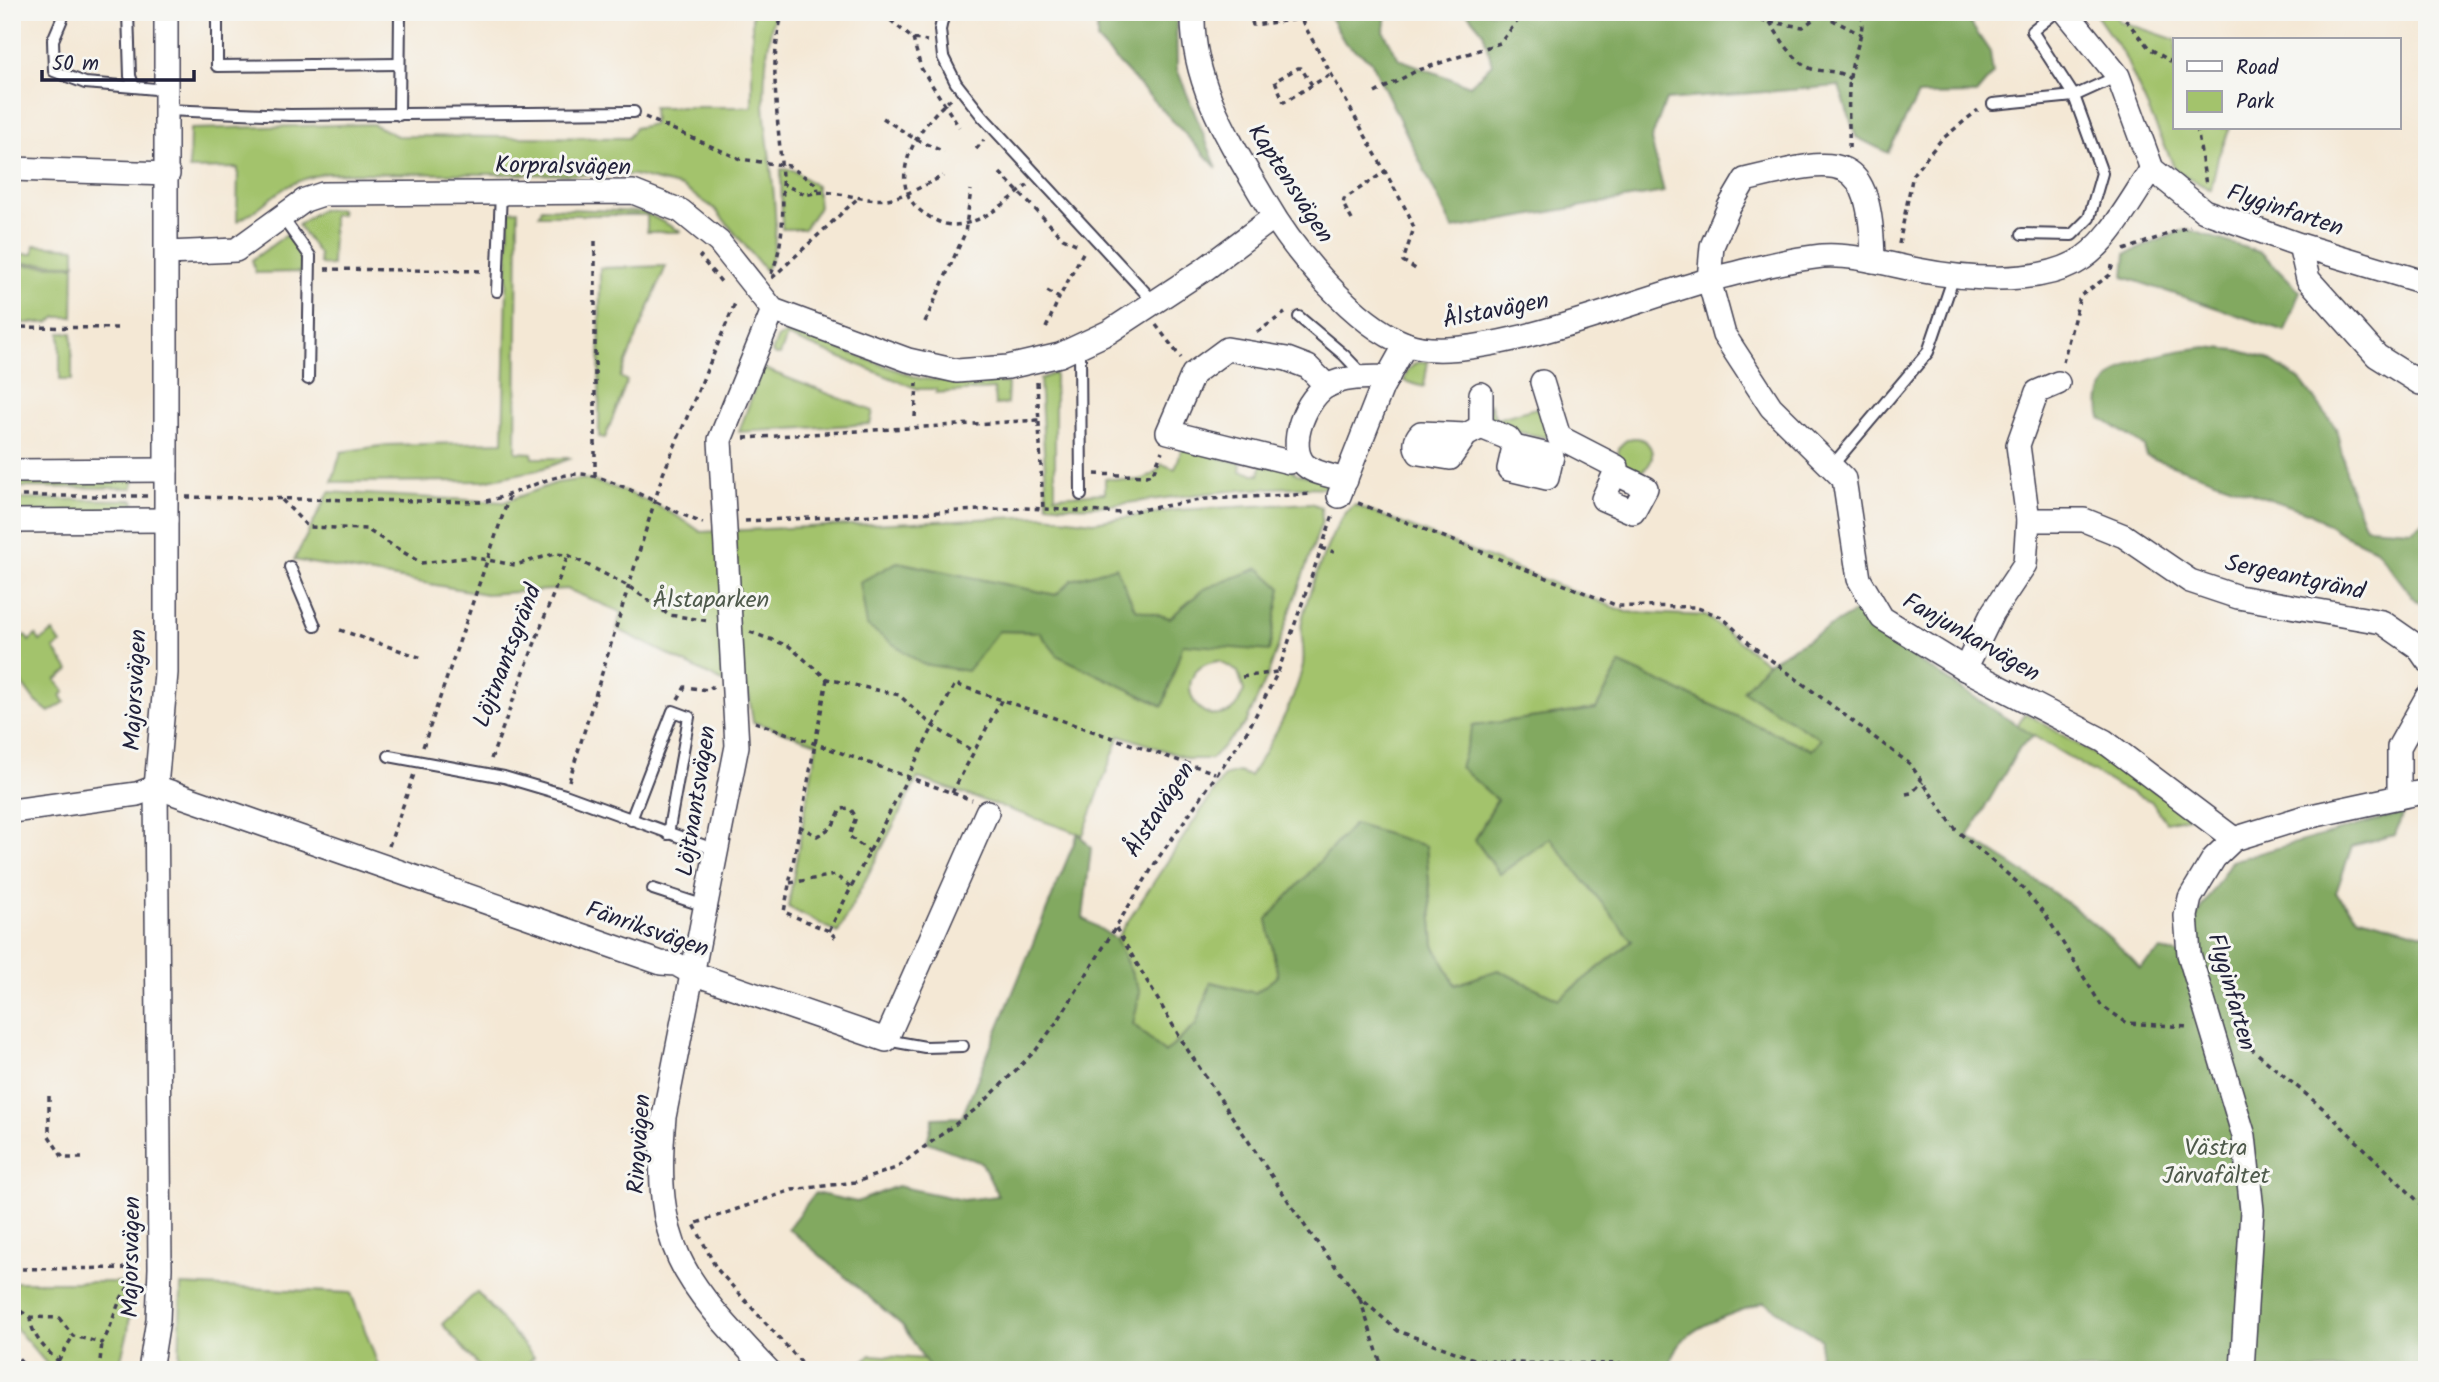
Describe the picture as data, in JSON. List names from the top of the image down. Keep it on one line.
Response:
{"streets":{"street":["Korpralsvägen","Kaptensvägen","Flyginfarten","Ålstavägen","Sergeantgränd","Fanjunkarvägen","Majorsvägen","Löjtnantsvägen","Fänriksvägen","Ringvägen"],"path":["Löjtnantsgränd"]},"crossings":[["Korpralsvägen","Majorsvägen"],["Korpralsvägen","Löjtnantsvägen"],["Kaptensvägen","Ålstavägen"],["Flyginfarten","Ålstavägen"],["Flyginfarten","Fanjunkarvägen"],["Ålstavägen","Fanjunkarvägen"],["Majorsvägen","Fänriksvägen"],["Löjtnantsvägen","Fänriksvägen"],["Löjtnantsvägen","Ringvägen"],["Fänriksvägen","Ringvägen"]],"parks":["Ålstaparken","Västra Järvafältet"],"legend":["Road","Park"],"scale_bar":"50 m"}
